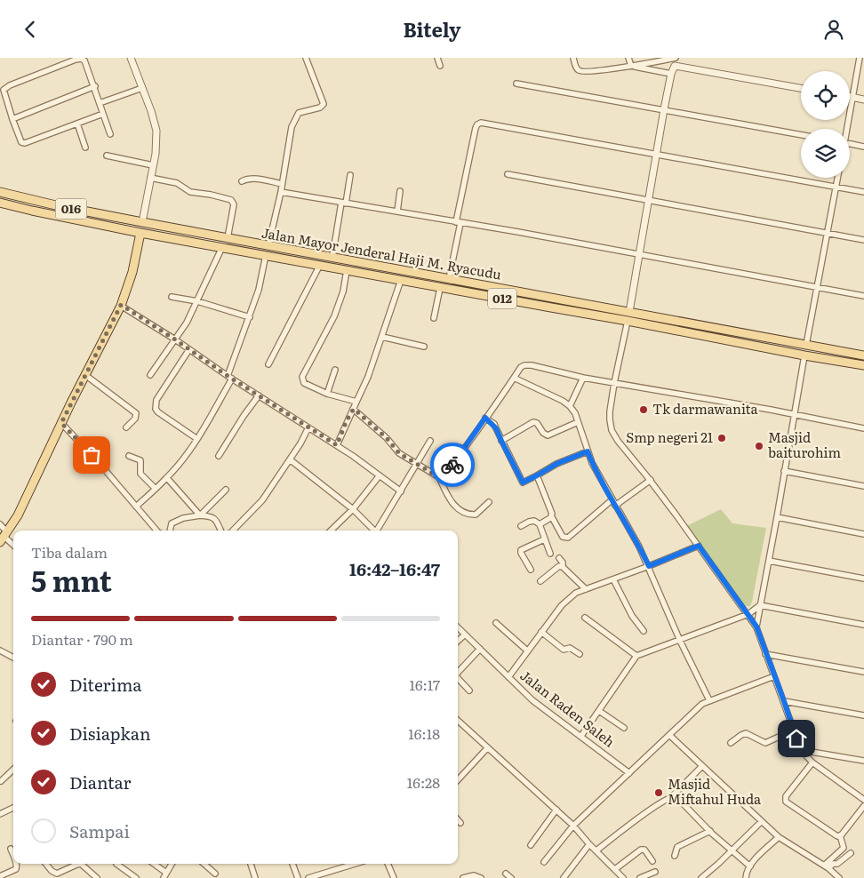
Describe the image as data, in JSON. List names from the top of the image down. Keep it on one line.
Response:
{"streets":{"main road":["016","Jalan Mayor Jenderal Haji M. Ryacudu","012"],"street":["Jalan Raden Saleh"]},"places":["Tk darmawanita","Smp negeri 21","Masjid baiturohim","Masjid Miftahul Huda"],"page":{"header":"Bitely","heading":["5 mnt","Tiba dalam","16:42–16:47"],"bar":"Diantar · 790 m","list":[["Diterima","16:17"],["Disiapkan","16:18"],["Diantar","16:28"],"Sampai"]}}
